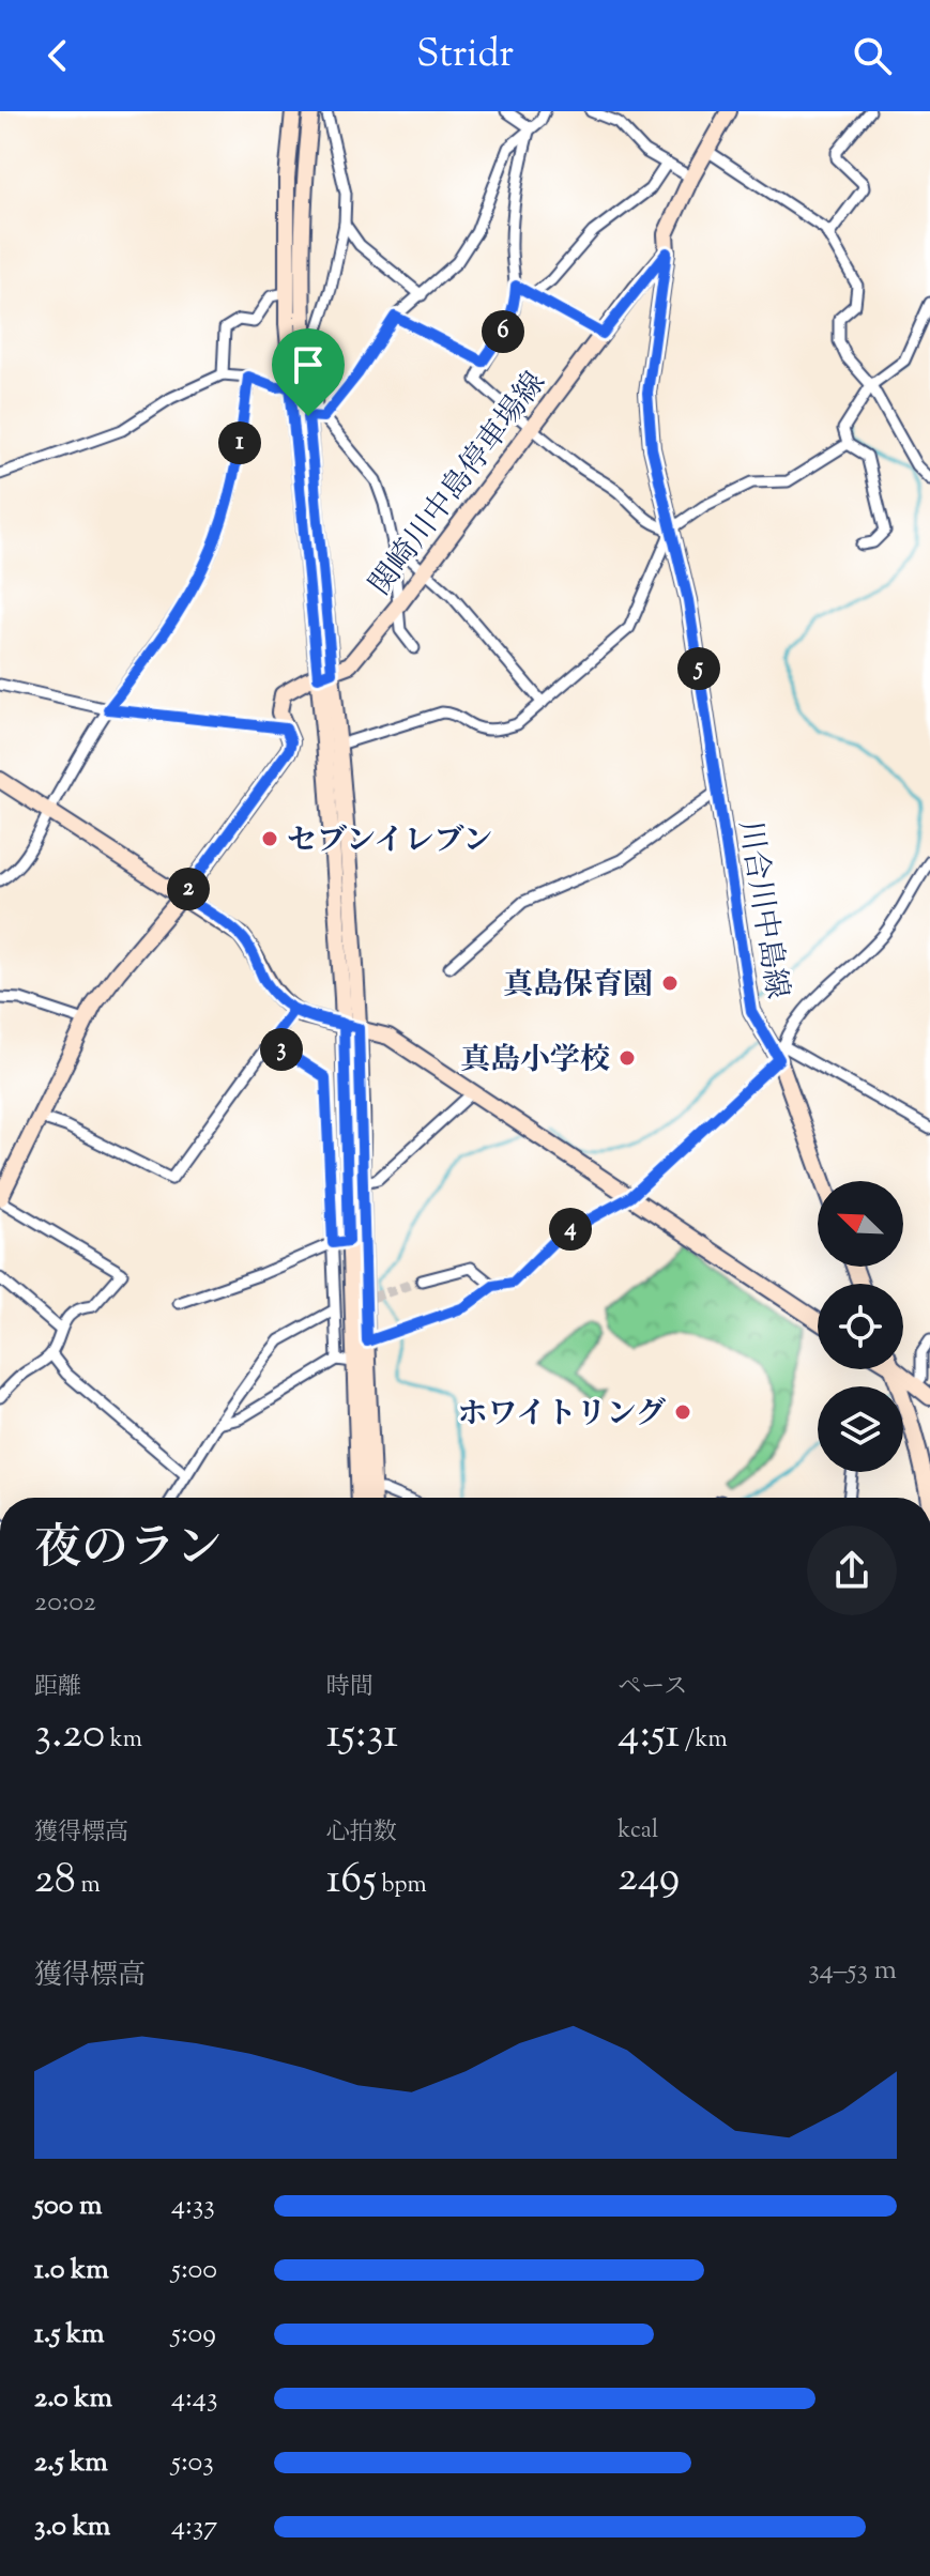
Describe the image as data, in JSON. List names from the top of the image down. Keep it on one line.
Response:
{"streets":{"main road":["関崎川中島停車場線","川合川中島線"]},"crossings":[["関崎川中島停車場線","川合川中島線"]],"places":["セブンイレブン","真島保育園","真島小学校","ホワイトリング"],"north":"top left","page":{"header":"Stridr","pins":["6","1","5","2","3","4"],"heading":["夜のラン","20:02"],"stats":[["距離","3.20 km"],["時間","15:31"],["ペース","4:51 /km"],["獲得標高","28 m"],["心拍数","165 bpm"],["kcal","249"]],"chart":["獲得標高","34–53 m"],"list":[{"name":"500 m","note":"4:33"},{"name":"1.0 km","note":"5:00"},{"name":"1.5 km","note":"5:09"},{"name":"2.0 km","note":"4:43"},{"name":"2.5 km","note":"5:03"},{"name":"3.0 km","note":"4:37"}]}}
